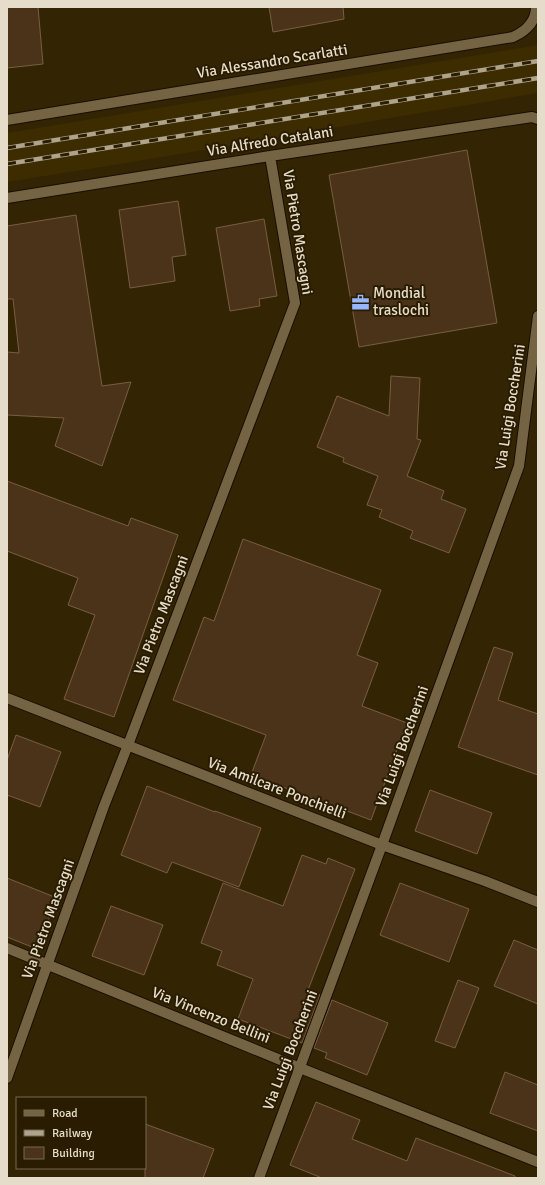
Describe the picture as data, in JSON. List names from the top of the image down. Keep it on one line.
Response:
{"streets":{"street":["Via Alessandro Scarlatti","Via Alfredo Catalani","Via Pietro Mascagni","Via Luigi Boccherini","Via Amilcare Ponchielli","Via Vincenzo Bellini"]},"crossings":[["Via Alfredo Catalani","Via Pietro Mascagni"],["Via Pietro Mascagni","Via Amilcare Ponchielli"],["Via Pietro Mascagni","Via Vincenzo Bellini"],["Via Luigi Boccherini","Via Amilcare Ponchielli"],["Via Luigi Boccherini","Via Vincenzo Bellini"]],"places":{"office":["Mondial traslochi"]},"legend":["Road","Railway","Building"]}
